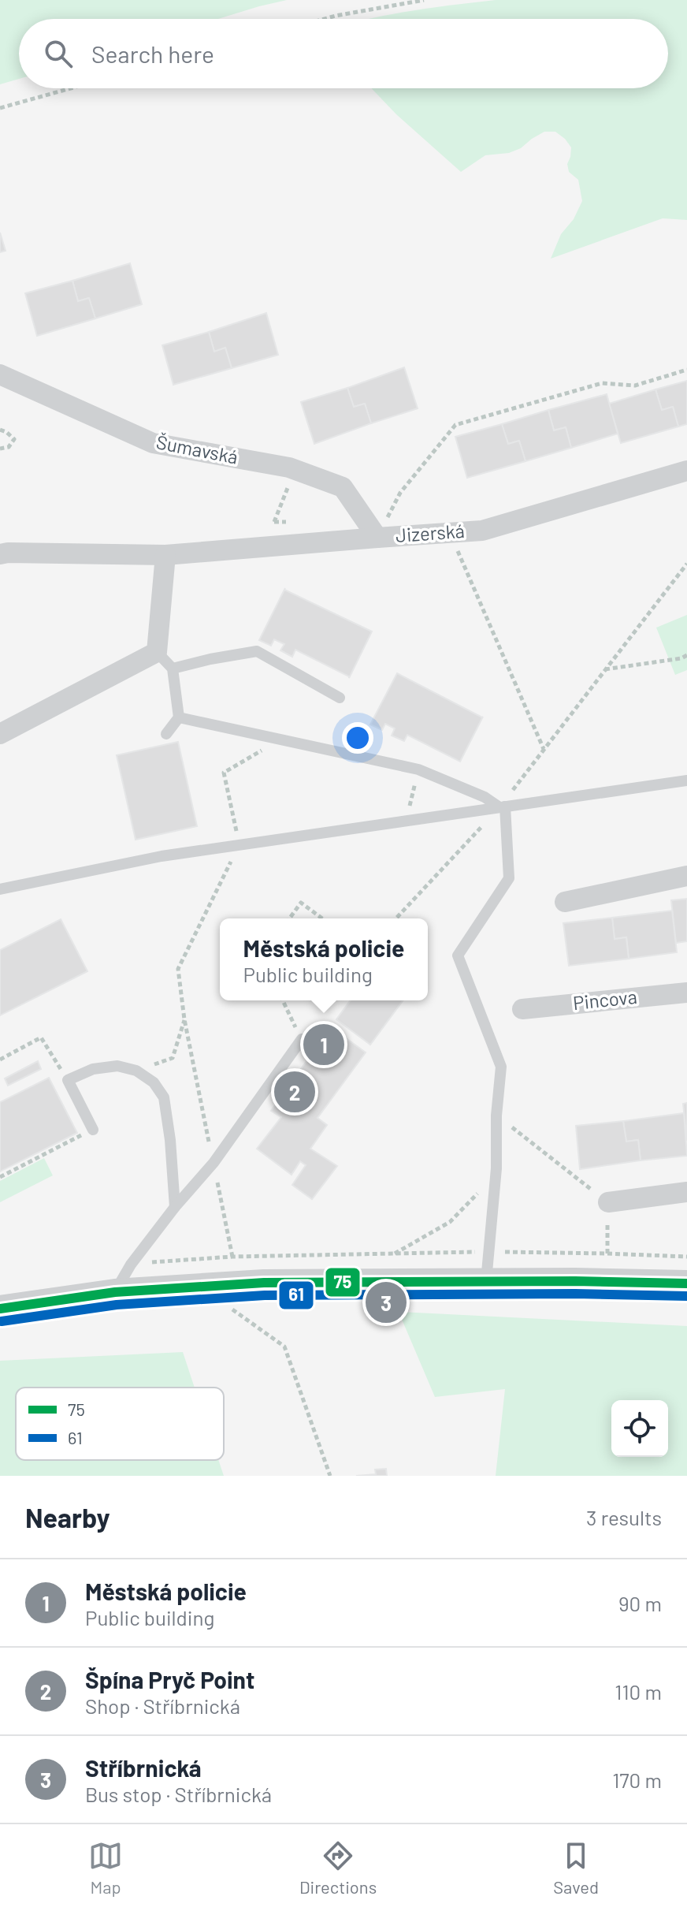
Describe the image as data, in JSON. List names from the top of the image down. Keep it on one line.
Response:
{"streets":{"street":["Šumavská","Jizerská","Pincova"]},"crossings":[["Šumavská","Jizerská"]],"lines":["transit line 75","transit line 61"],"legend":["75","61"],"page":{"search":"Search here","popup":["Městská policie","Public building"],"pins":["1","2","3"],"heading":["Nearby","3 results"],"list":[{"mark":"1","name":"Městská policie","note":"Public building","value":"90 m"},{"mark":"2","name":"Špína Pryč Point","note":"Shop · Stříbrnická","value":"110 m"},{"mark":"3","name":"Stříbrnická","note":"Bus stop · Stříbrnická","value":"170 m"}],"nav":["Map","Directions","Saved"]}}
